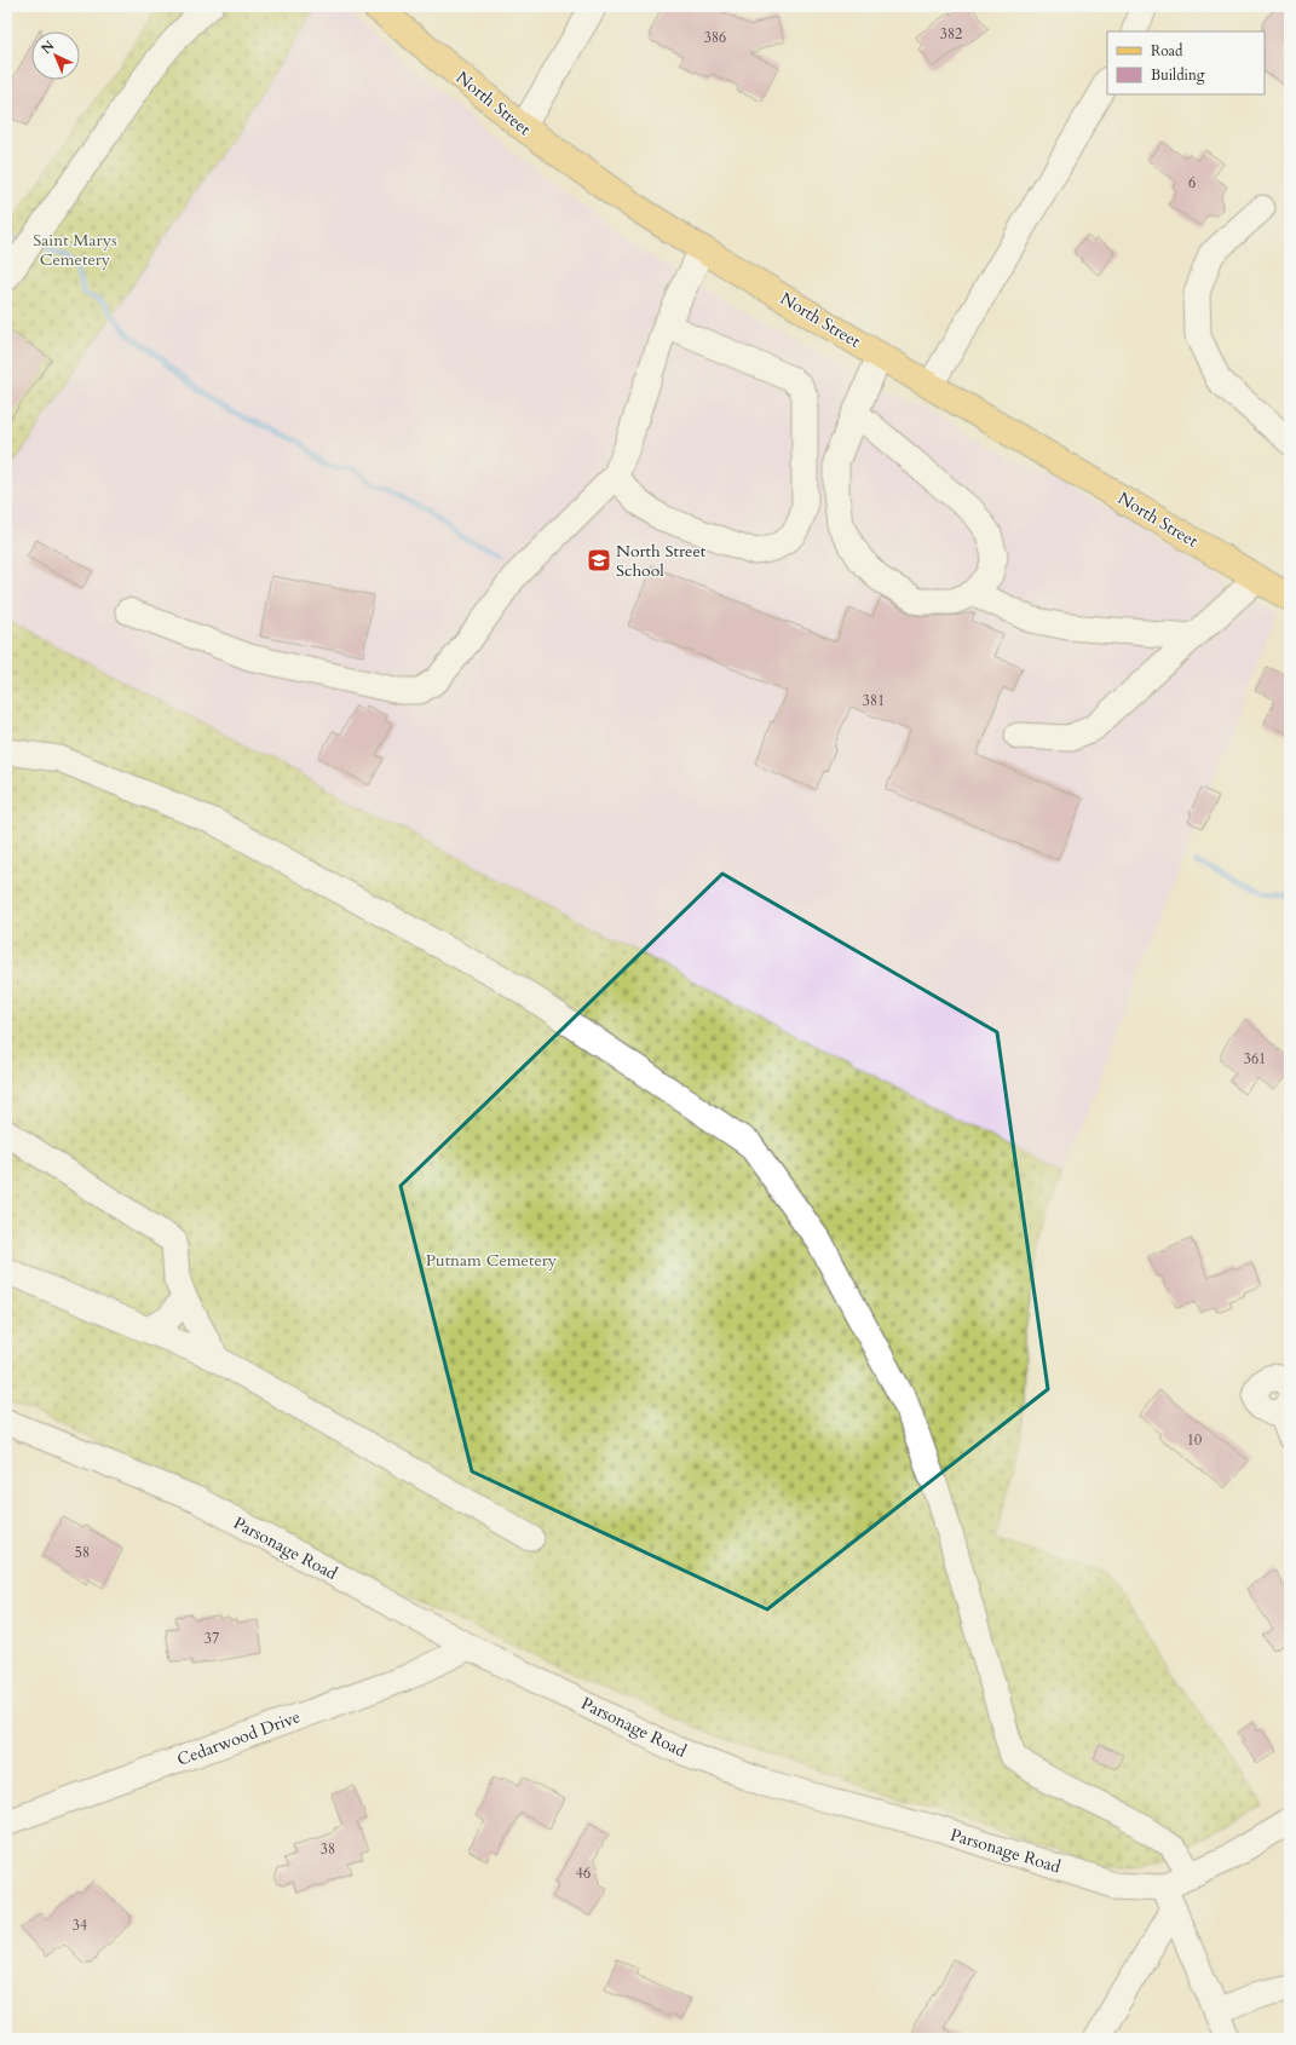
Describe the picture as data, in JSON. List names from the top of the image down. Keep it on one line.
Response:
{"streets":{"main road":["North Street"],"street":["Parsonage Road","Cedarwood Drive"]},"crossings":[["Parsonage Road","Cedarwood Drive"]],"parks":["Saint Marys Cemetery","Putnam Cemetery"],"places":{"school or university":["North Street School"]},"house_numbers":["382","386","6","381","361","10","58","37","38","46","34"],"legend":["Road","Building"],"north":"top left"}
